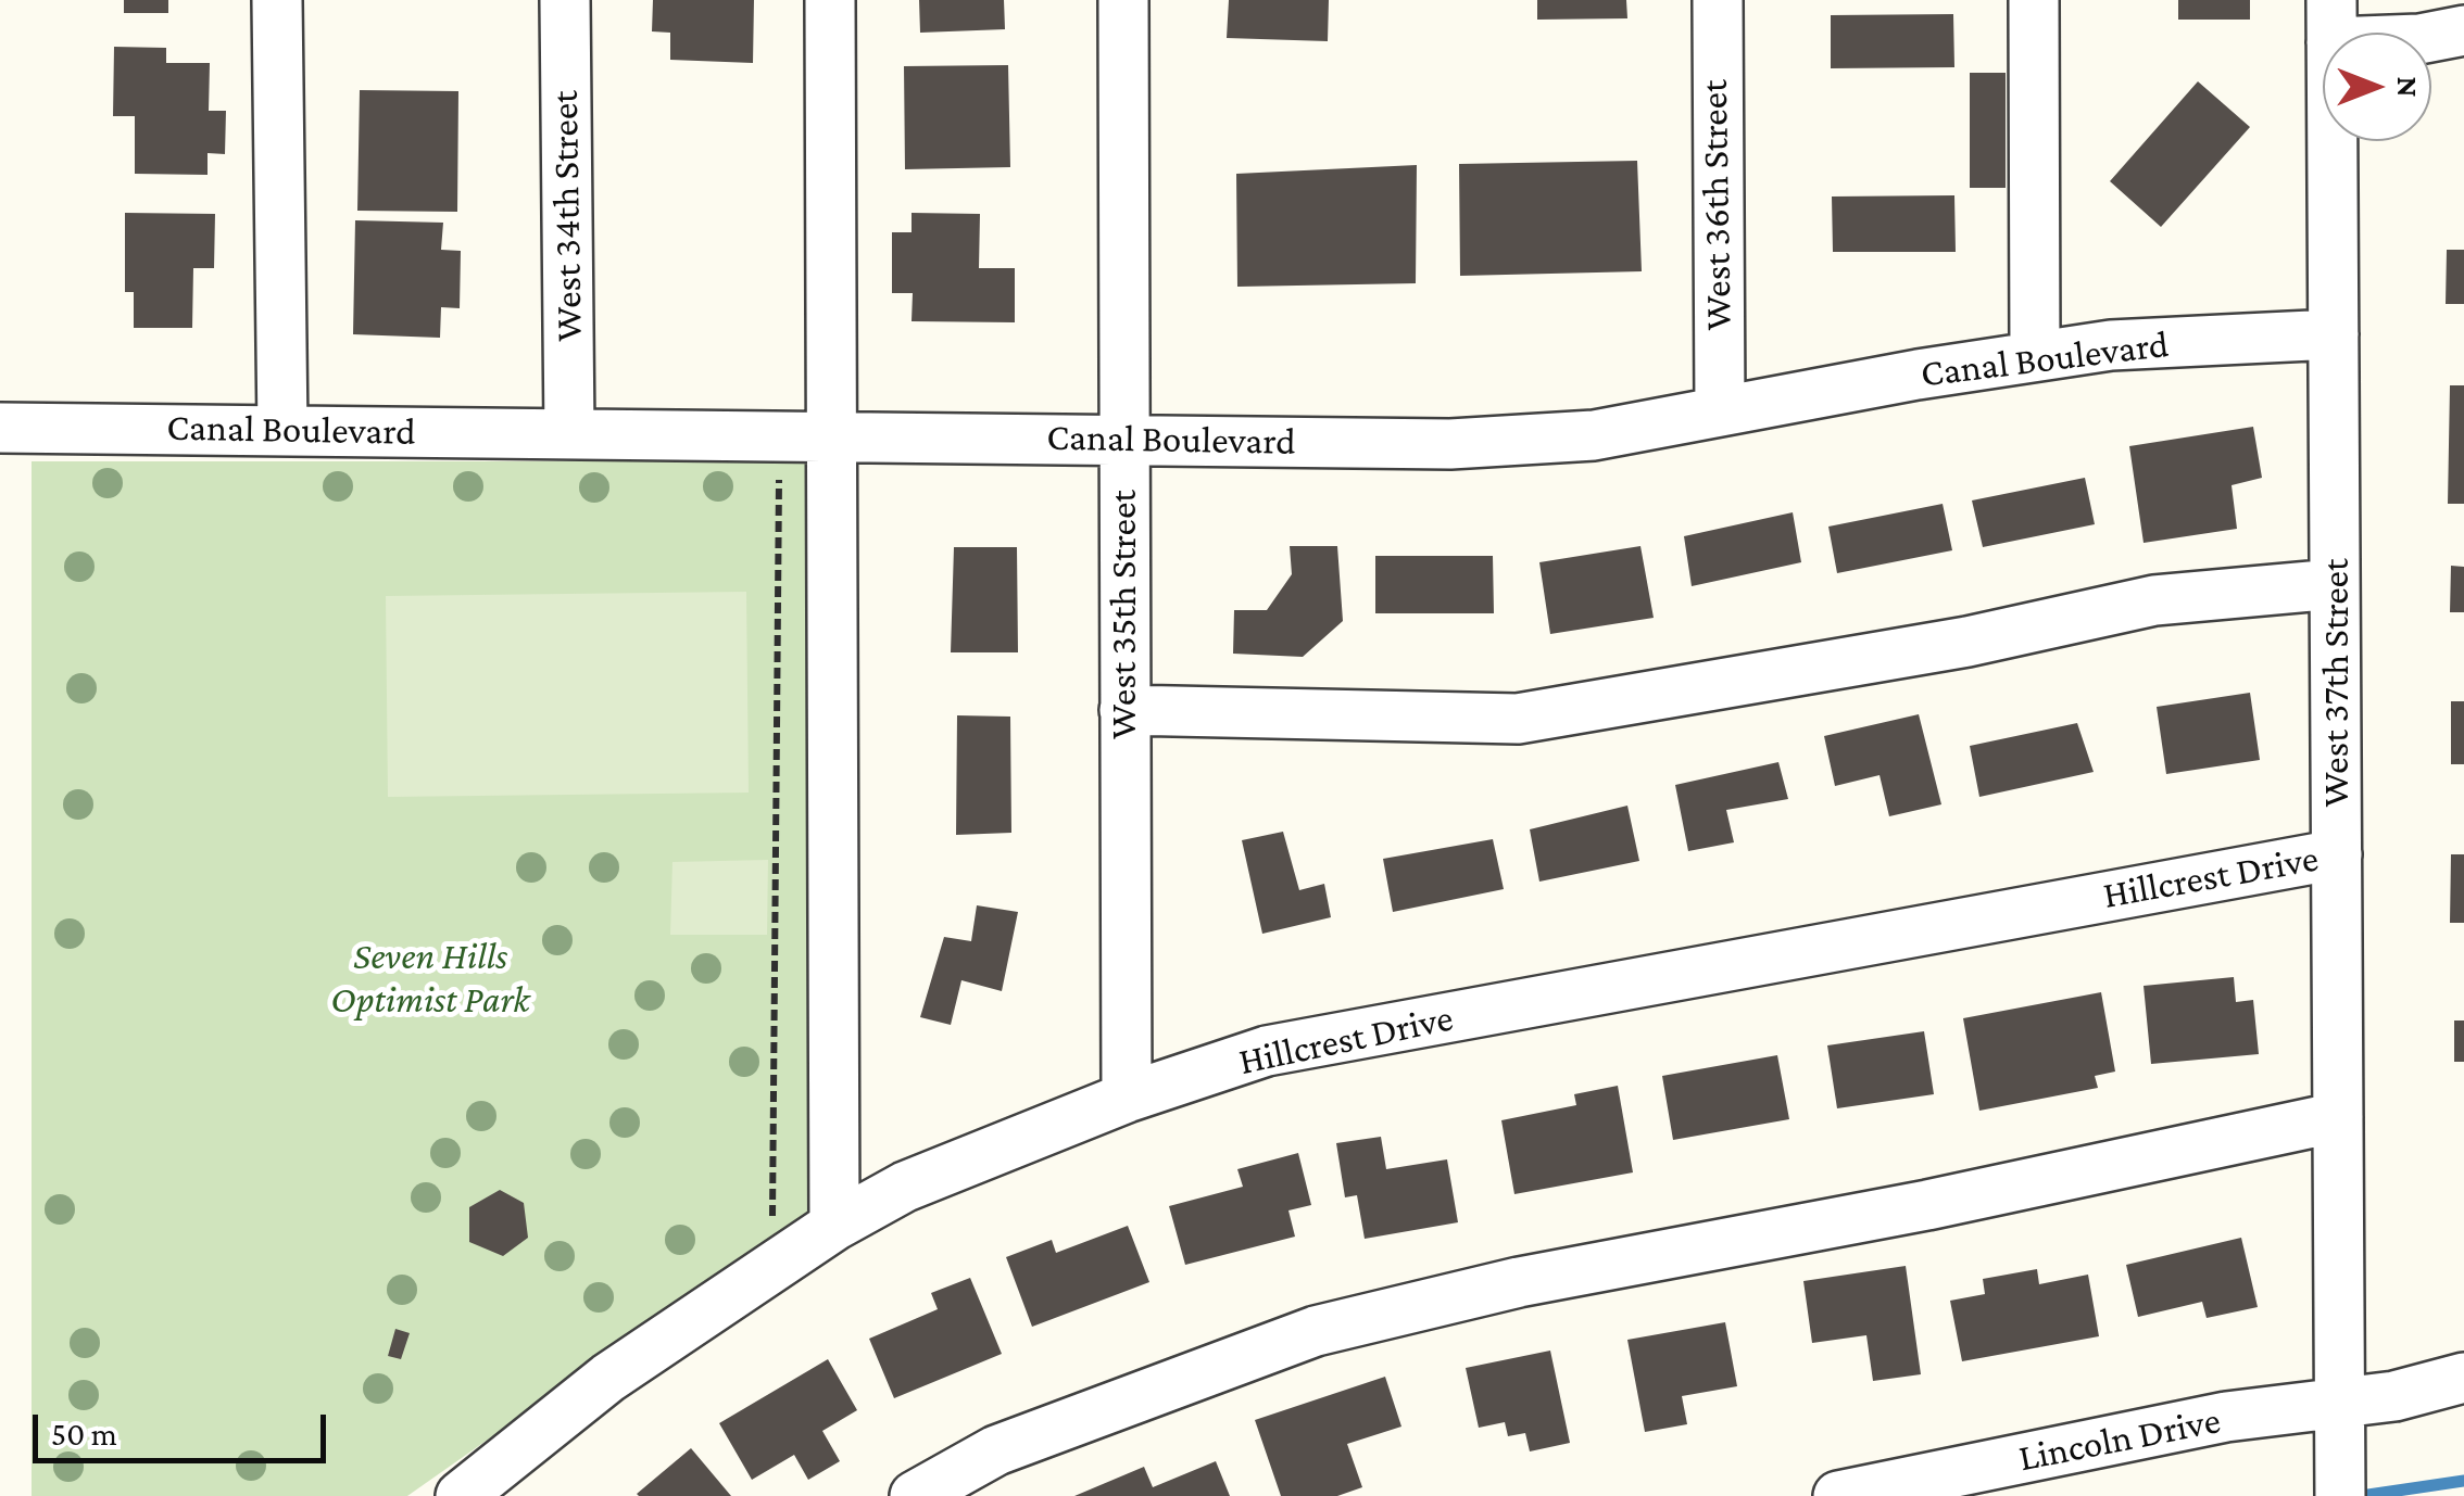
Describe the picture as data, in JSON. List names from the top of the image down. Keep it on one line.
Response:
{"streets":{"street":["West 36th Street","West 34th Street","Canal Boulevard","West 35th Street","West 37th Street","Hillcrest Drive","Lincoln Drive"]},"crossings":[["West 36th Street","Canal Boulevard"],["West 34th Street","Canal Boulevard"],["Canal Boulevard","West 35th Street"],["Canal Boulevard","West 37th Street"],["West 35th Street","Hillcrest Drive"],["West 37th Street","Hillcrest Drive"],["West 37th Street","Lincoln Drive"]],"parks":["Seven Hills Optimist Park"],"scale_bar":"50 m","north":"right"}
